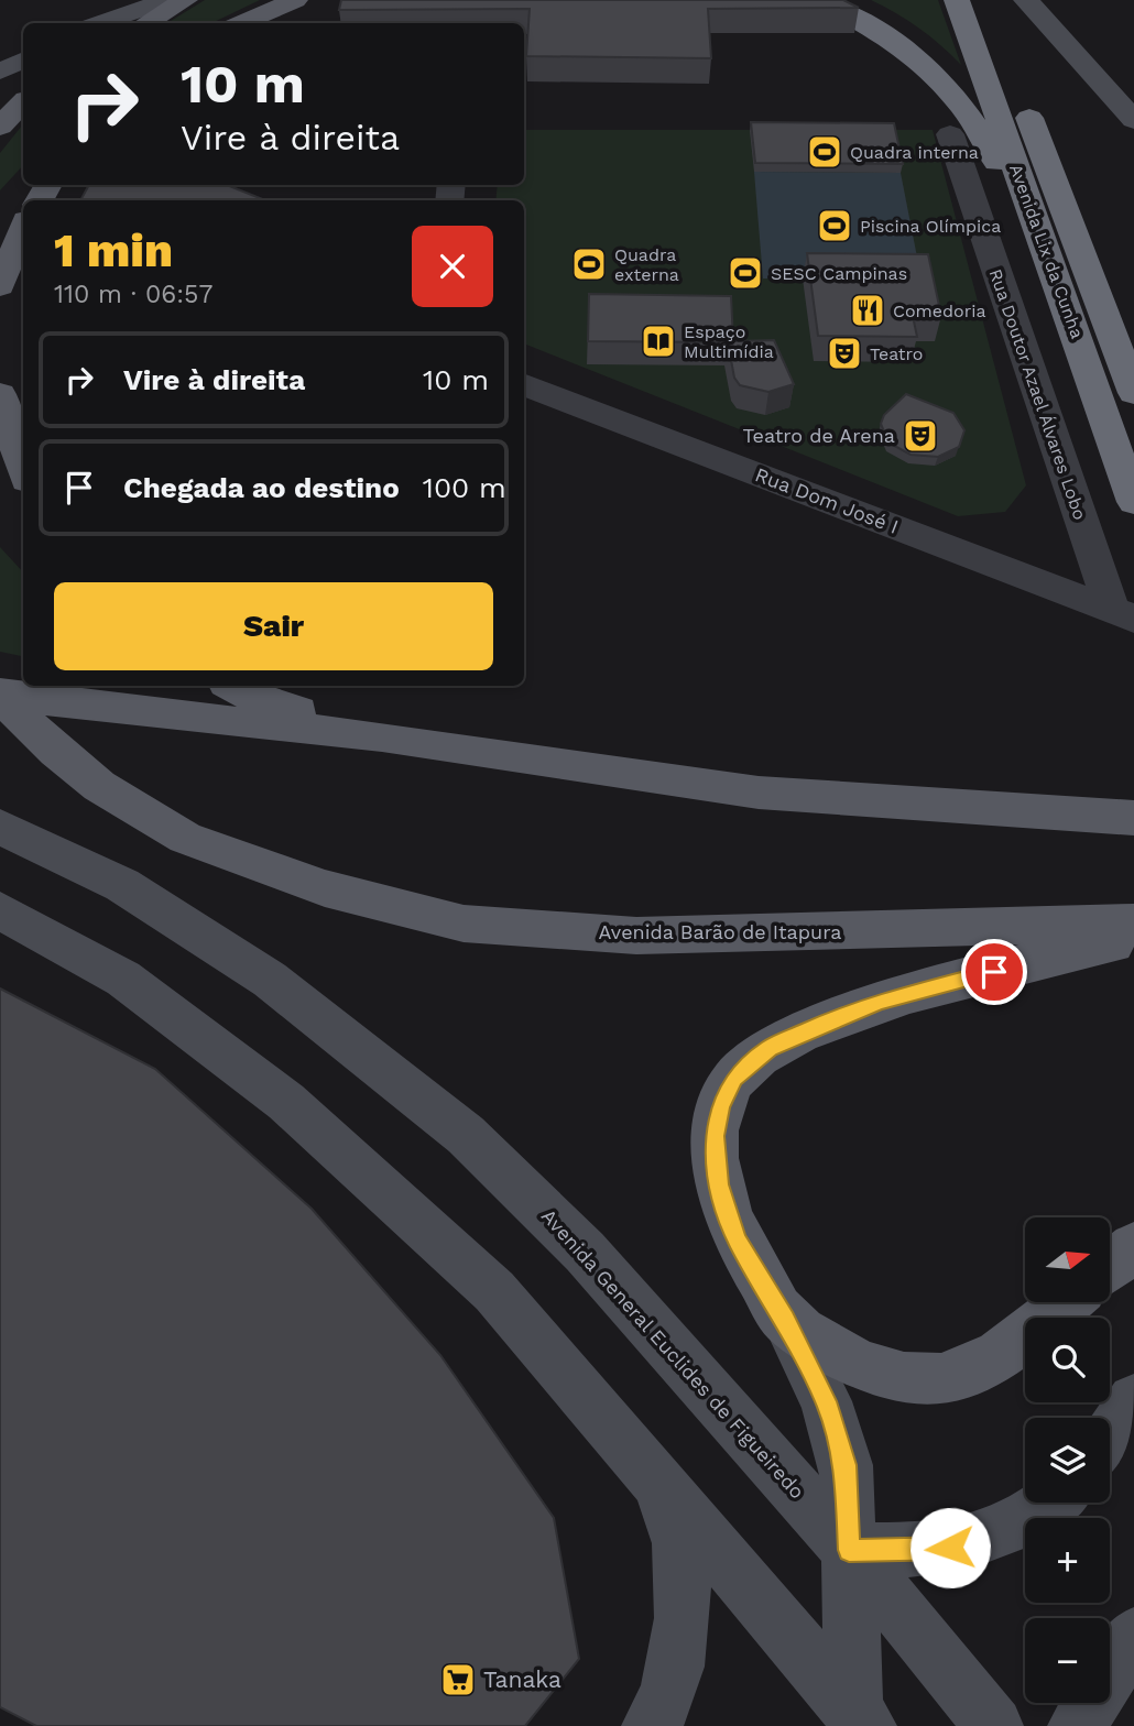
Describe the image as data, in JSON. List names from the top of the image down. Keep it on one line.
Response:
{"streets":{"highway":["Avenida Lix da Cunha"],"main road":["Avenida Barão de Itapura","Avenida General Euclides de Figueiredo"],"street":["Rua Doutor Azael Álvares Lobo","Rua Dom José I"]},"crossings":[["Rua Doutor Azael Álvares Lobo","Rua Dom José I"]],"places":{"sports":["Quadra interna","Piscina Olímpica","Quadra externa","SESC Campinas"],"restaurant":["Comedoria"],"library":["Espaço Multimídia"],"theatre":["Teatro","Teatro de Arena"],"supermarket":["Tanaka"]},"north":"right","page":{"turn":["10 m","Vire à direita"],"heading":["1 min","110 m · 06:57"],"list":[{"name":"Vire à direita","value":"10 m"},{"name":"Chegada ao destino","value":"100 m"}],"buttons":"Sair","map_buttons":["+","−"]}}
